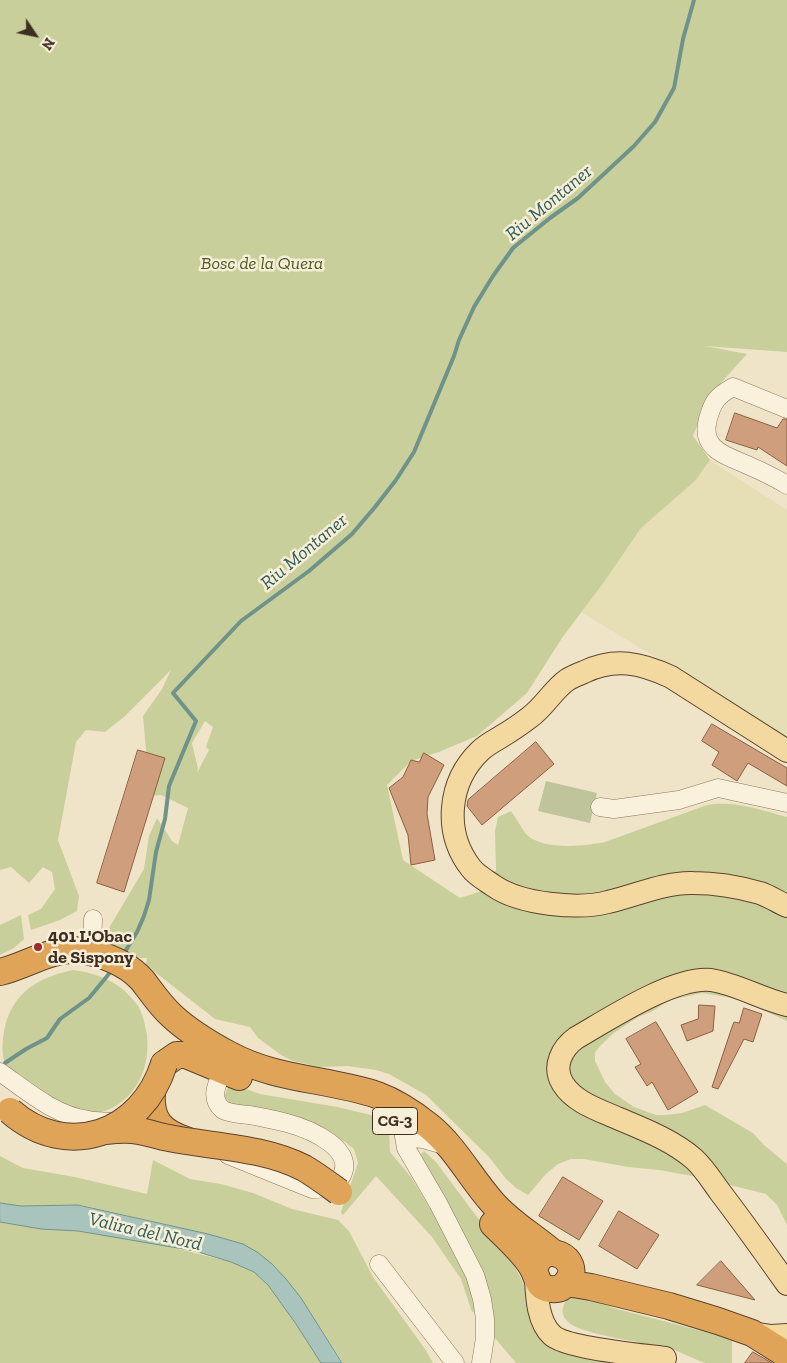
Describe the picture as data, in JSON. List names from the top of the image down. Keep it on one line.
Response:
{"streets":{"highway":["CG-3"]},"water":["Riu Montaner","Valira del Nord"],"parks":["Bosc de la Quera"],"places":["401 L'Obac de Sispony"],"north":"bottom right"}
